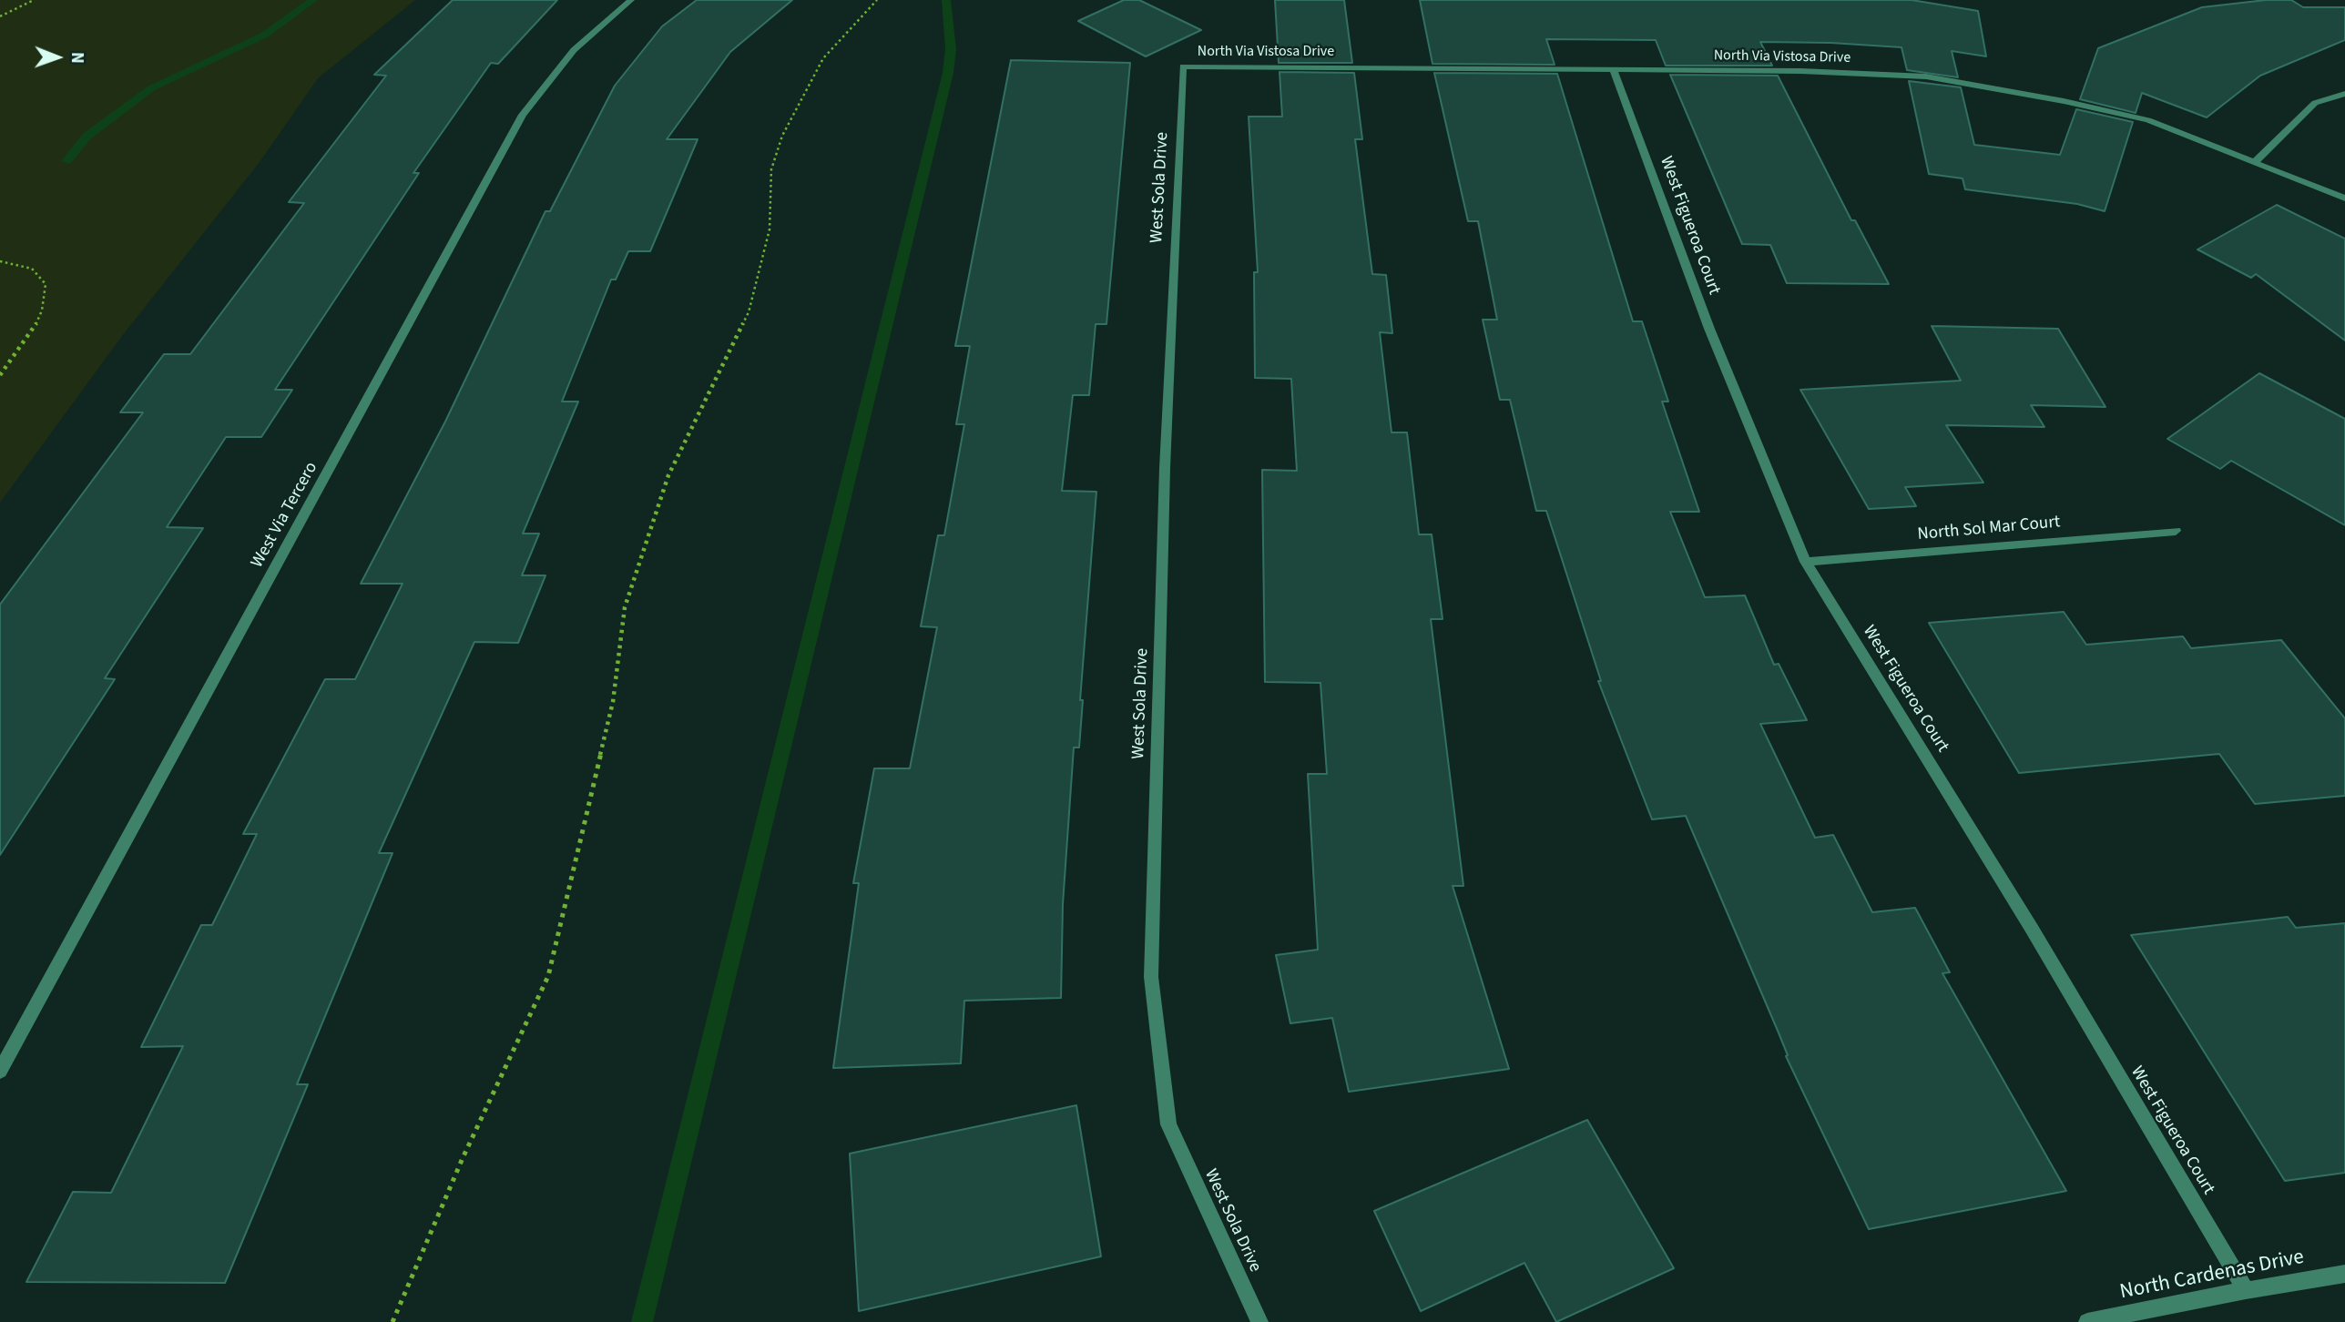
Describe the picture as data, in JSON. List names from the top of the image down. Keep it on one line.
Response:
{"streets":{"street":["North Via Vistosa Drive","West Sola Drive","West Figueroa Court","West Via Tercero","North Sol Mar Court","North Cardenas Drive"]},"crossings":[["North Via Vistosa Drive","West Sola Drive"],["North Via Vistosa Drive","West Figueroa Court"],["West Figueroa Court","North Sol Mar Court"],["West Figueroa Court","North Cardenas Drive"]],"north":"right"}
